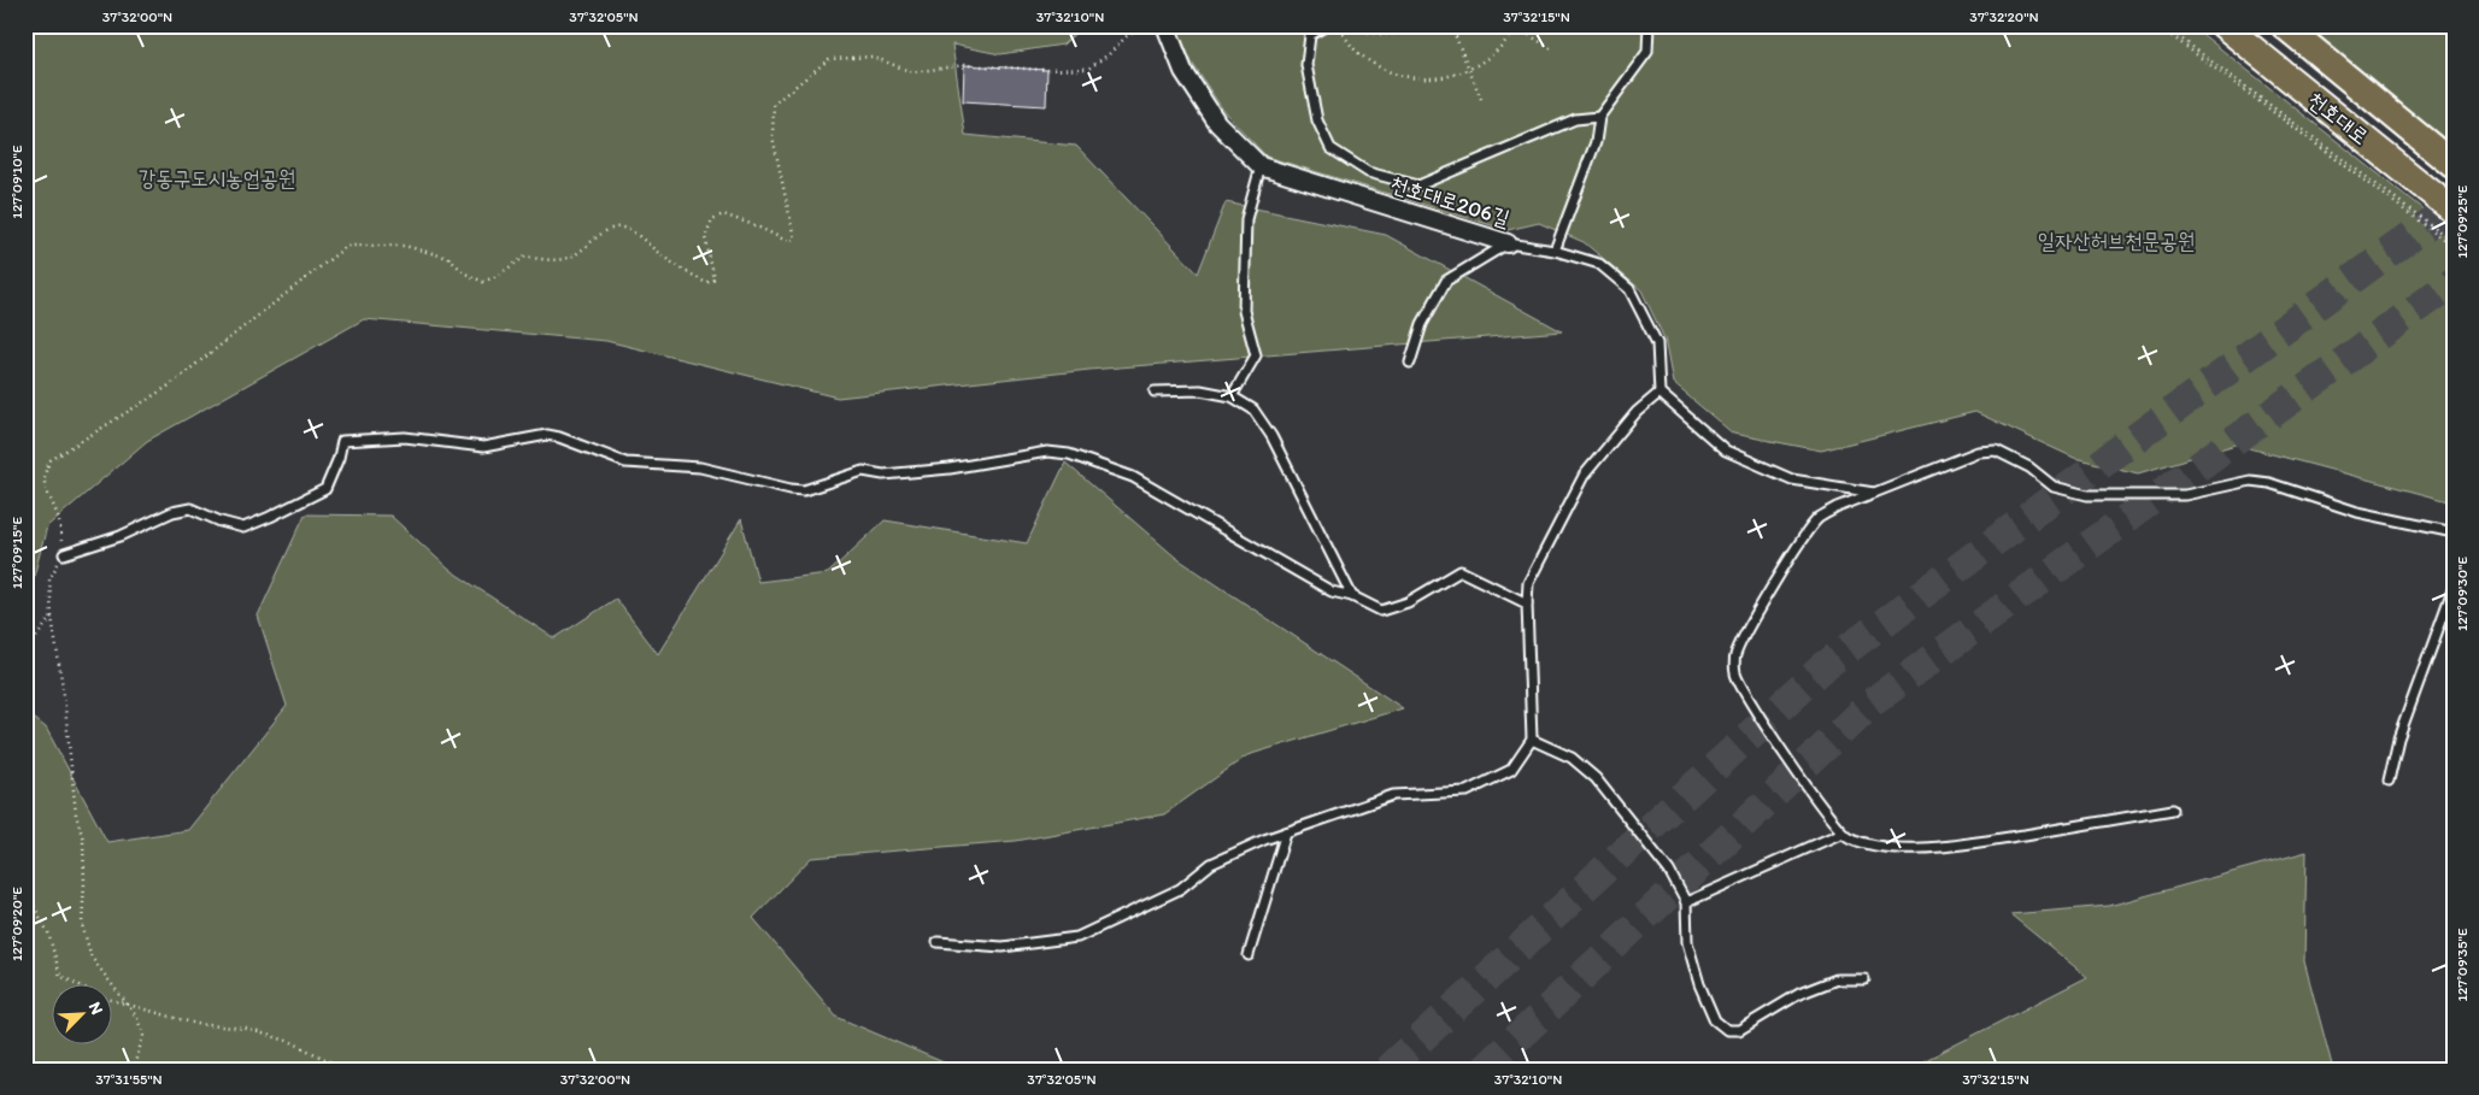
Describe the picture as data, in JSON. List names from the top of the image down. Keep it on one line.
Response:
{"streets":{"main road":["천호대로"],"street":["천호대로206길"]},"parks":["강동구도시농업공원","일자산허브천문공원"],"north":"top right","coordinates":["37°32'00\"N","37°32'05\"N","37°32'10\"N","37°32'15\"N","37°32'20\"N","127°09'10\"E","127°09'25\"E","127°09'15\"E","127°09'30\"E","127°09'20\"E","127°09'35\"E","37°31'55\"N"]}
